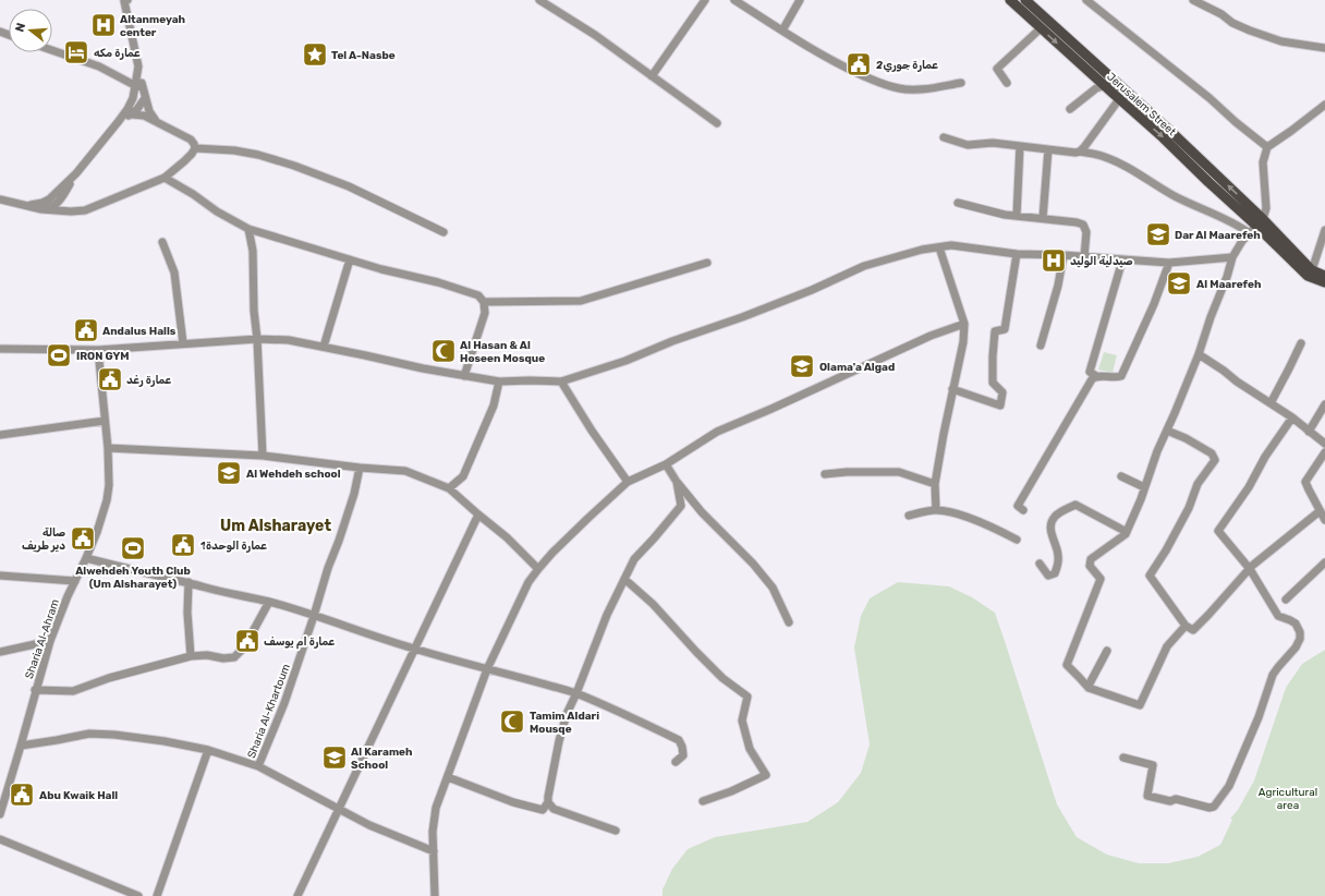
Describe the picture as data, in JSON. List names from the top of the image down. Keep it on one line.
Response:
{"streets":{"main road":["Jerusalem Street"],"street":["Sharia Al-Ahram","Sharia Al-Khartoum"]},"crossings":[["Sharia Al-Ahram","Sharia Al-Khartoum"]],"districts":["Um Alsharayet"],"parks":["Agricultural area"],"places":{"hospital":["Altanmeyah center","صيدلية الوليد"],"hotel":["عمارة مكه"],"place":["Tel A-Nasbe"],"public building":["عمارة جوري2","Andalus Halls","عمارة رغد","صالة دير طريف","عمارة الوحدة1","عمارة ام يوسف","Abu Kwaik Hall"],"school or university":["Dar Al Maarefeh","Al Maarefeh","Olama'a Algad","Al Wehdeh school","Al Karameh School"],"mosque":["Al Hasan & Al Hoseen Mosque","Tamim Aldari Mousqe"],"sports":["IRON GYM","Alwehdeh Youth Club (Um Alsharayet)"]},"north":"left"}
